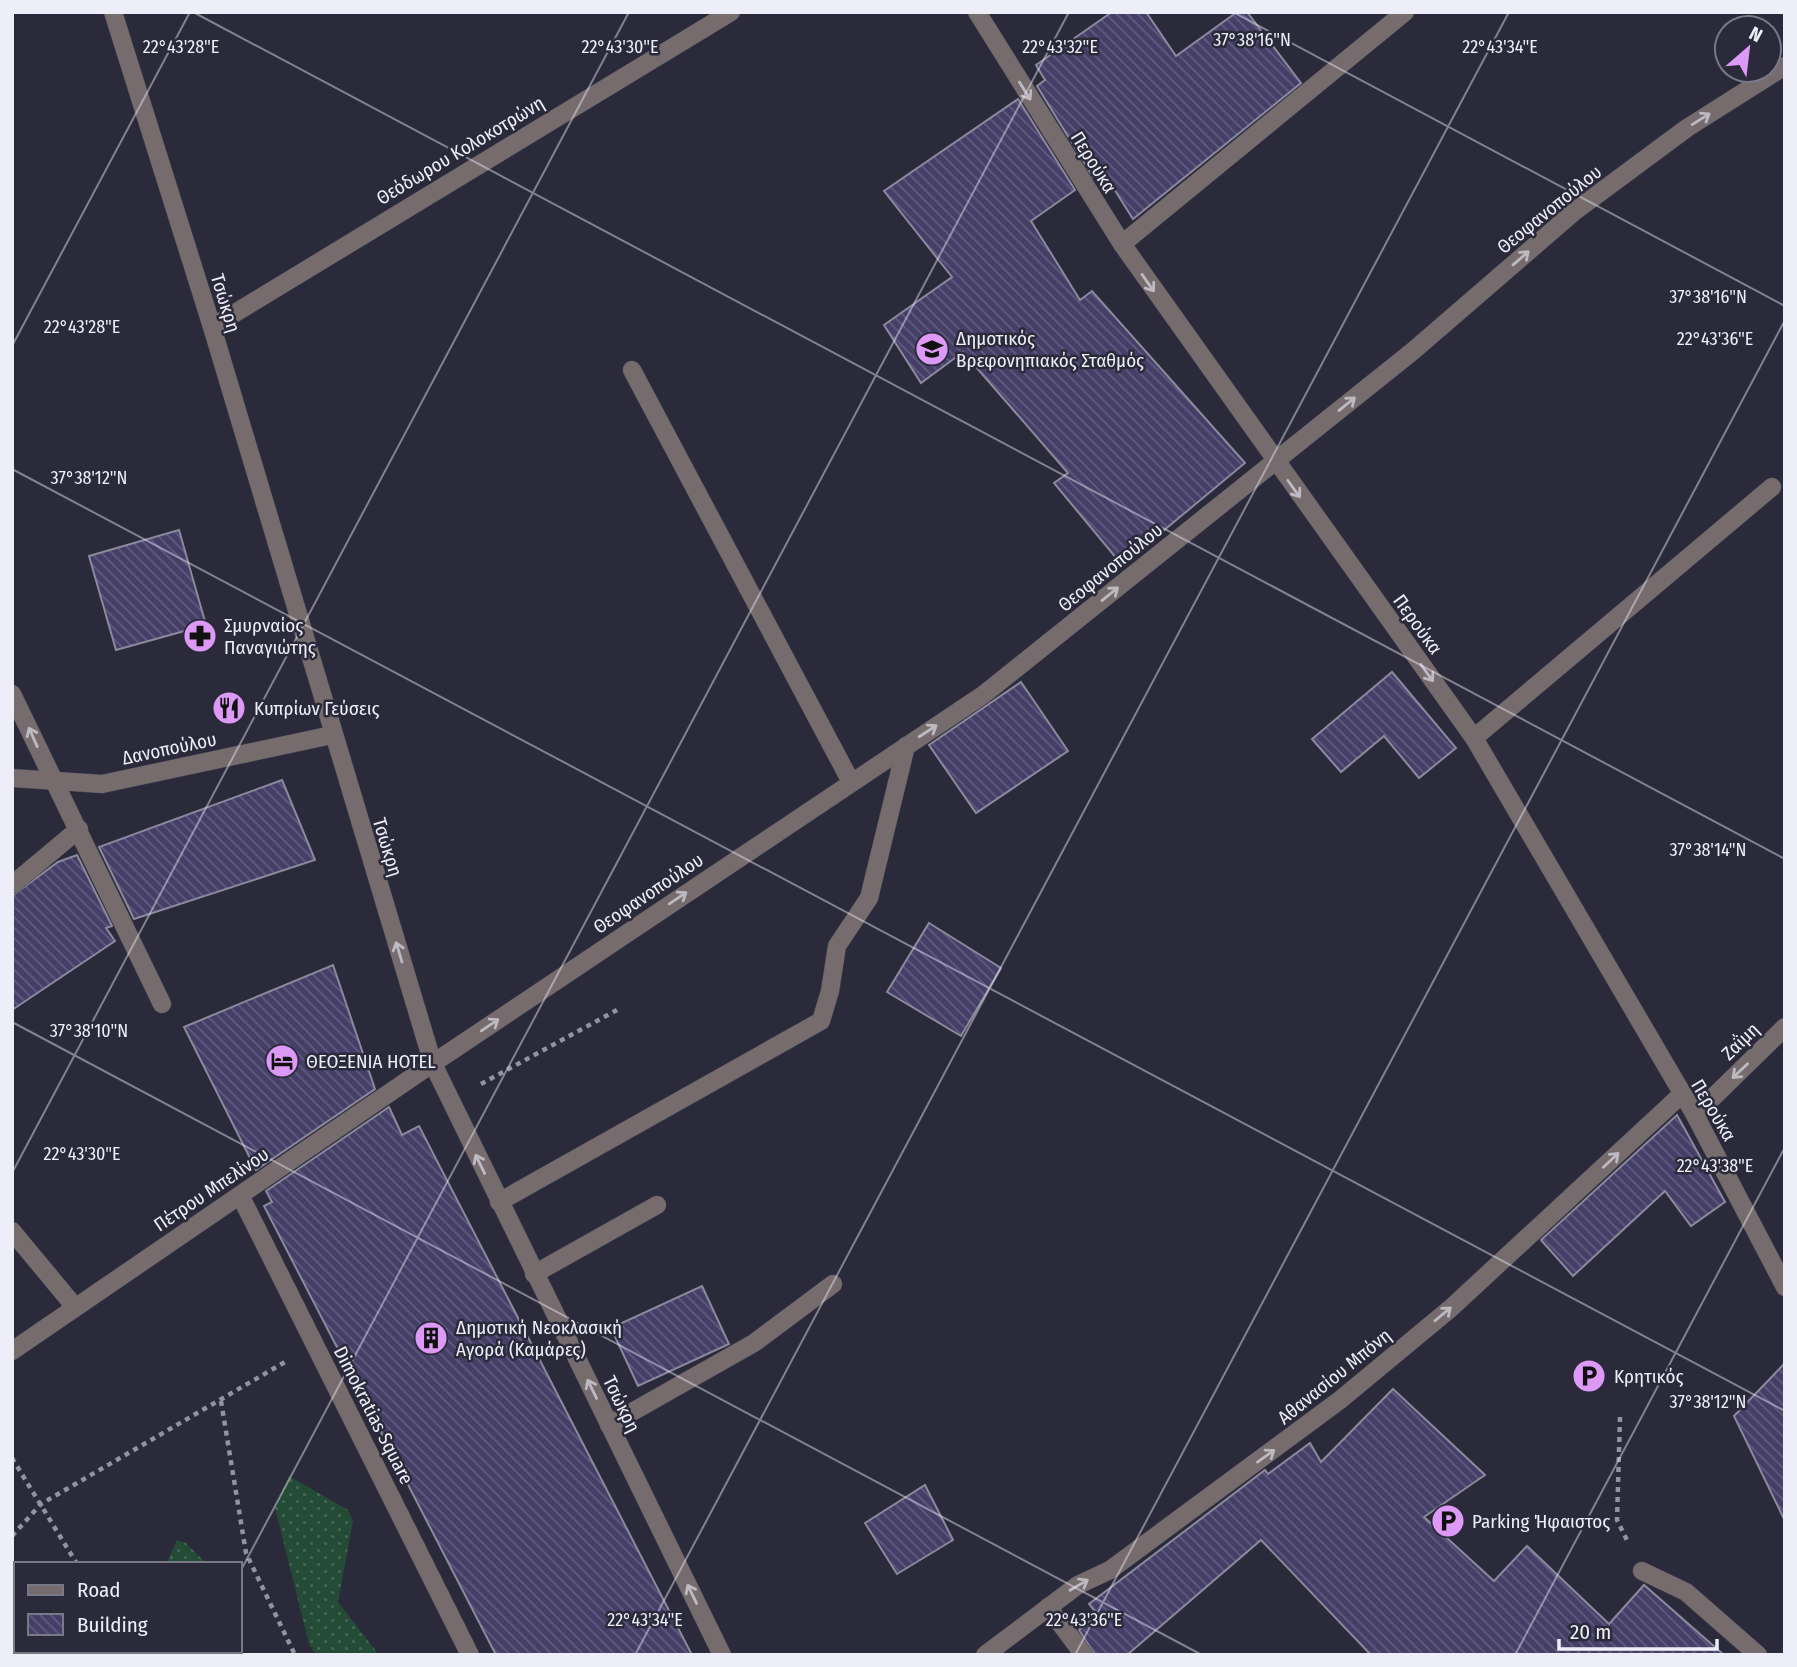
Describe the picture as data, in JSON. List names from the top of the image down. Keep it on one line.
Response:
{"streets":{"street":["Θεόδωρου Κολοκοτρώνη","Περούκα","Θεοφανοπούλου","Τσώκρη","Δανοπούλου","Ζαΐμη","Πέτρου Μπελίνου","Αθανασίου Μπόνη","Dimokratias Square"]},"crossings":[["Θεόδωρου Κολοκοτρώνη","Τσώκρη"],["Περούκα","Θεοφανοπούλου"],["Περούκα","Ζαΐμη"],["Περούκα","Αθανασίου Μπόνη"],["Θεοφανοπούλου","Τσώκρη"],["Θεοφανοπούλου","Πέτρου Μπελίνου"],["Τσώκρη","Δανοπούλου"],["Τσώκρη","Πέτρου Μπελίνου"],["Πέτρου Μπελίνου","Dimokratias Square"]],"one_way":["Περούκα","Θεοφανοπούλου","Τσώκρη","Ζαΐμη","Αθανασίου Μπόνη"],"places":{"school or university":["Δημοτικός Βρεφονηπιακός Σταθμός"],"pharmacy":["Σμυρναίος Παναγιώτης"],"restaurant":["Κυπρίων Γεύσεις"],"hotel":["ΘΕΟΞΕΝΙΑ HOTEL"],"building":["Δημοτική Νεοκλασική Αγορά (Καμάρες)"],"parking":["Κρητικός","Parking Ήφαιστος"]},"legend":["Road","Building"],"scale_bar":"20 m","north":"top right","coordinates":["37°38'16\"N","22°43'28\"E","22°43'30\"E","22°43'32\"E","22°43'34\"E","22°43'36\"E","37°38'12\"N","37°38'14\"N","37°38'10\"N","22°43'38\"E"]}
